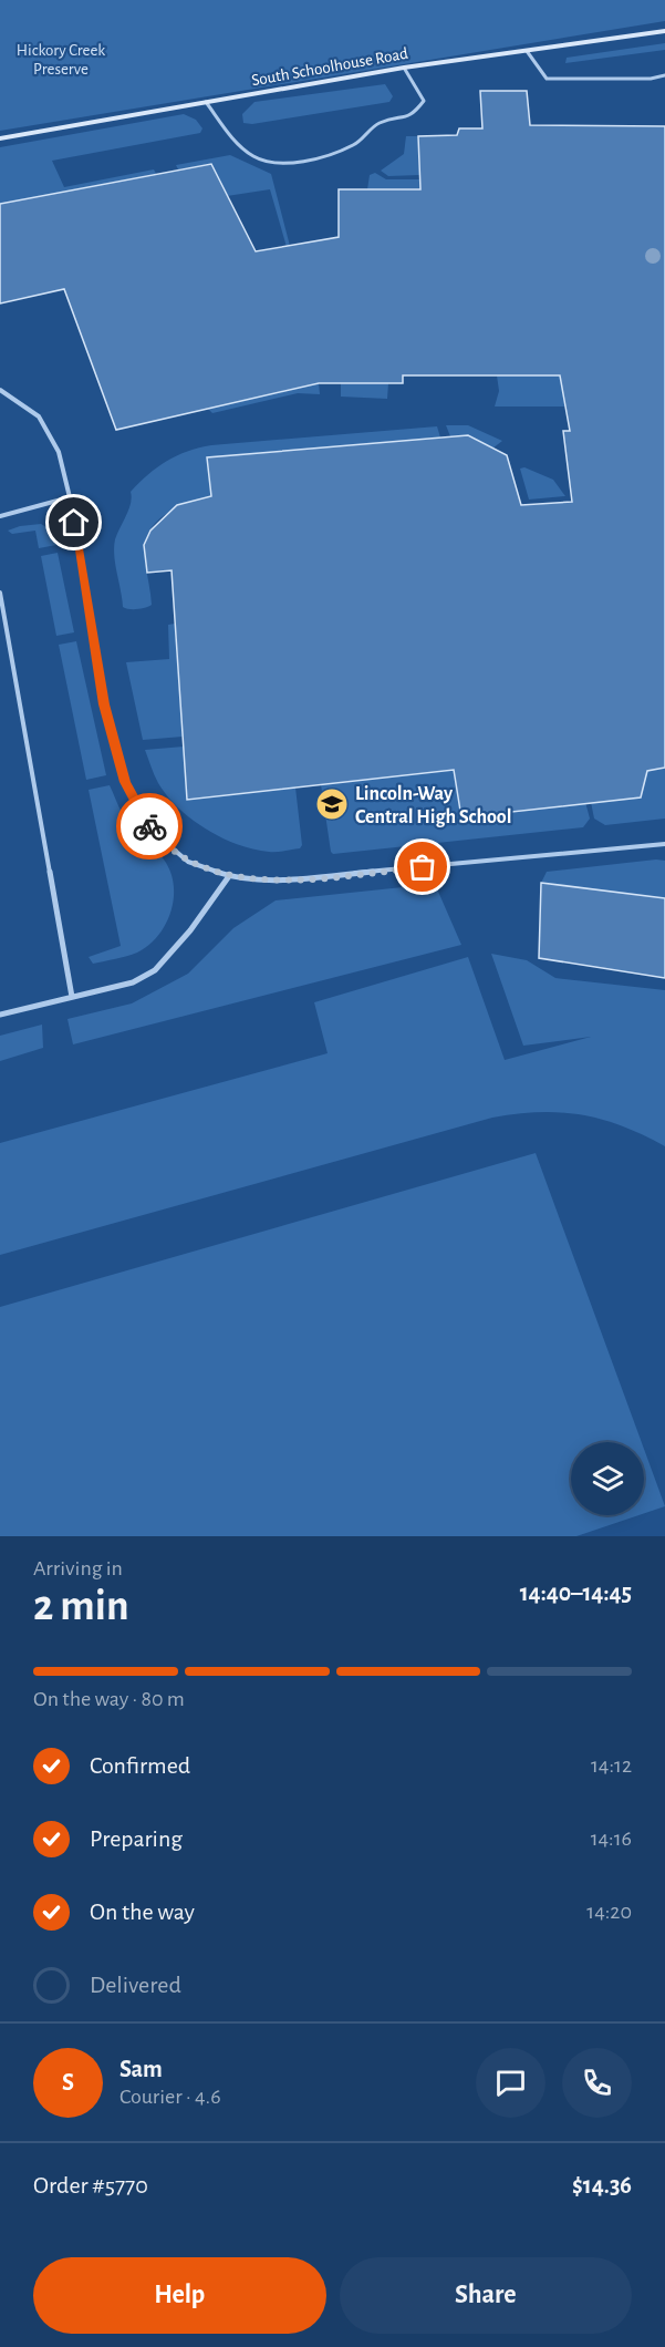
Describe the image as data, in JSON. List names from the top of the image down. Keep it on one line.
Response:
{"streets":{"street":["South Schoolhouse Road"]},"parks":["Hickory Creek Preserve"],"places":{"school or university":["Lincoln-Way Central High School"]},"page":{"heading":["2 min","Arriving in","14:40–14:45"],"panel":["Sam","Courier · 4.6","Order #5770","$14.36"],"bar":"On the way · 80 m","list":[["Confirmed","14:12"],["Preparing","14:16"],["On the way","14:20"],"Delivered"],"round":"S","buttons":["Help","Share"]}}
